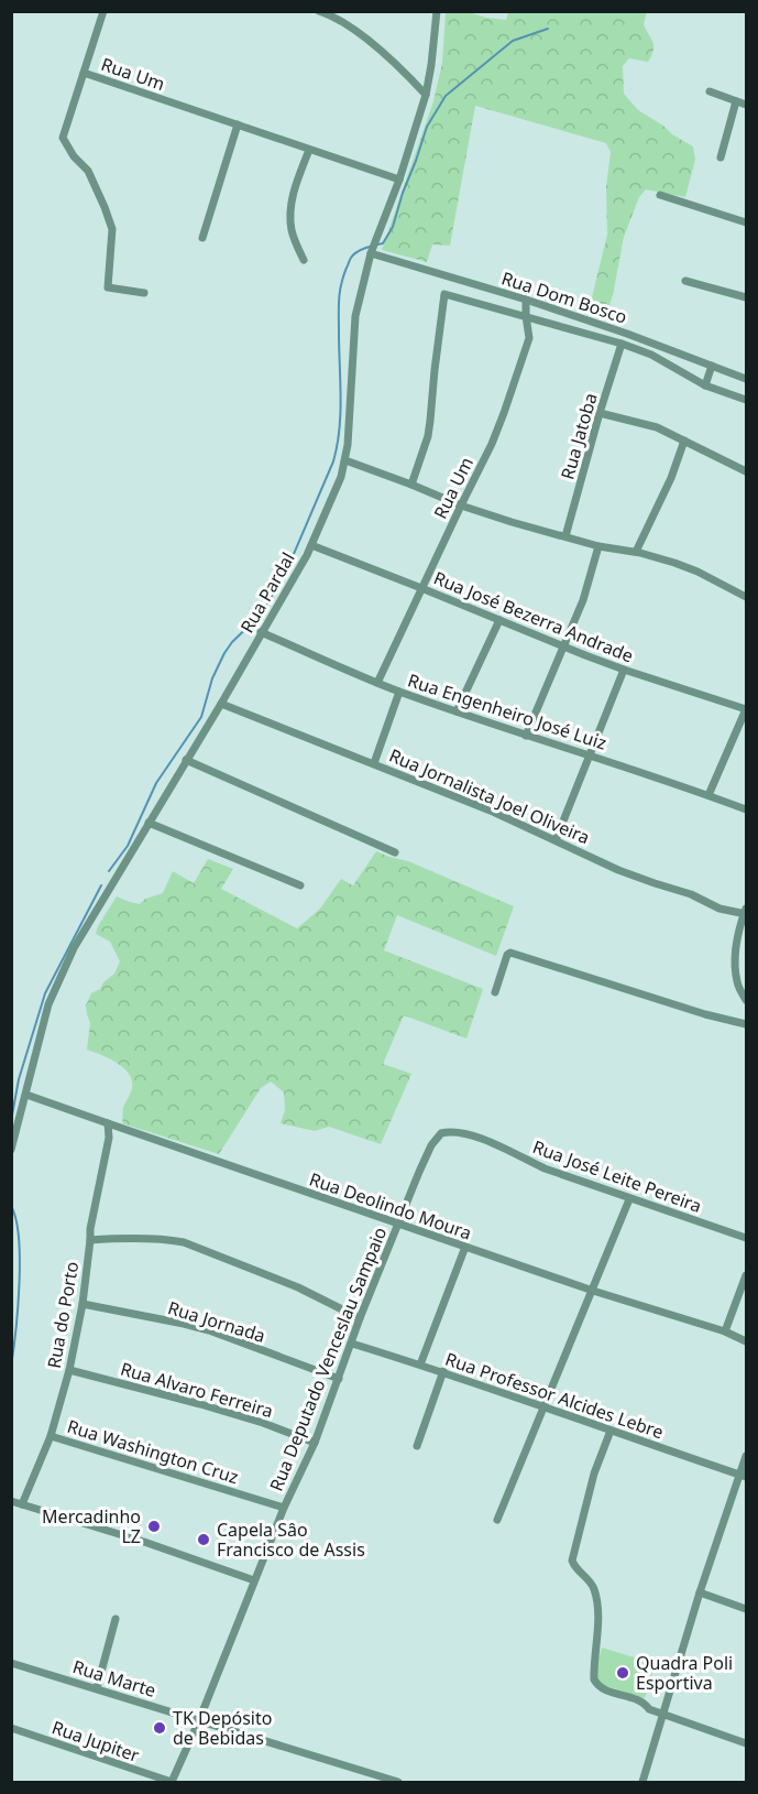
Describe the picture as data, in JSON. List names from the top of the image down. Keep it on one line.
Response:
{"streets":{"street":["Rua Um","Rua Dom Bosco","Rua Jatoba","Rua Pardal","Rua José Bezerra Andrade","Rua Engenheiro José Luiz","Rua Jornalista Joel Oliveira","Rua José Leite Pereira","Rua Deolindo Moura","Rua do Porto","Rua Jornada","Rua Deputado Venceslau Sampaio","Rua Alvaro Ferreira","Rua Professor Alcides Lebre","Rua Washington Cruz","Rua Marte","Rua Jupiter"]},"crossings":[["Rua Um","Rua Dom Bosco"],["Rua Um","Rua Pardal"],["Rua Um","Rua José Bezerra Andrade"],["Rua Um","Rua Engenheiro José Luiz"],["Rua Dom Bosco","Rua Pardal"],["Rua Pardal","Rua José Bezerra Andrade"],["Rua Pardal","Rua Engenheiro José Luiz"],["Rua Pardal","Rua Jornalista Joel Oliveira"],["Rua Pardal","Rua Deolindo Moura"],["Rua José Leite Pereira","Rua Deputado Venceslau Sampaio"],["Rua Deolindo Moura","Rua do Porto"],["Rua Deolindo Moura","Rua Deputado Venceslau Sampaio"],["Rua do Porto","Rua Jornada"],["Rua do Porto","Rua Alvaro Ferreira"],["Rua do Porto","Rua Washington Cruz"],["Rua Jornada","Rua Deputado Venceslau Sampaio"],["Rua Deputado Venceslau Sampaio","Rua Alvaro Ferreira"],["Rua Deputado Venceslau Sampaio","Rua Professor Alcides Lebre"],["Rua Deputado Venceslau Sampaio","Rua Washington Cruz"],["Rua Deputado Venceslau Sampaio","Rua Marte"],["Rua Deputado Venceslau Sampaio","Rua Jupiter"]],"places":["Mercadinho LZ","Capela Sâo Francisco de Assis","Quadra Poli Esportiva","TK Depósito de Bebidas"]}
